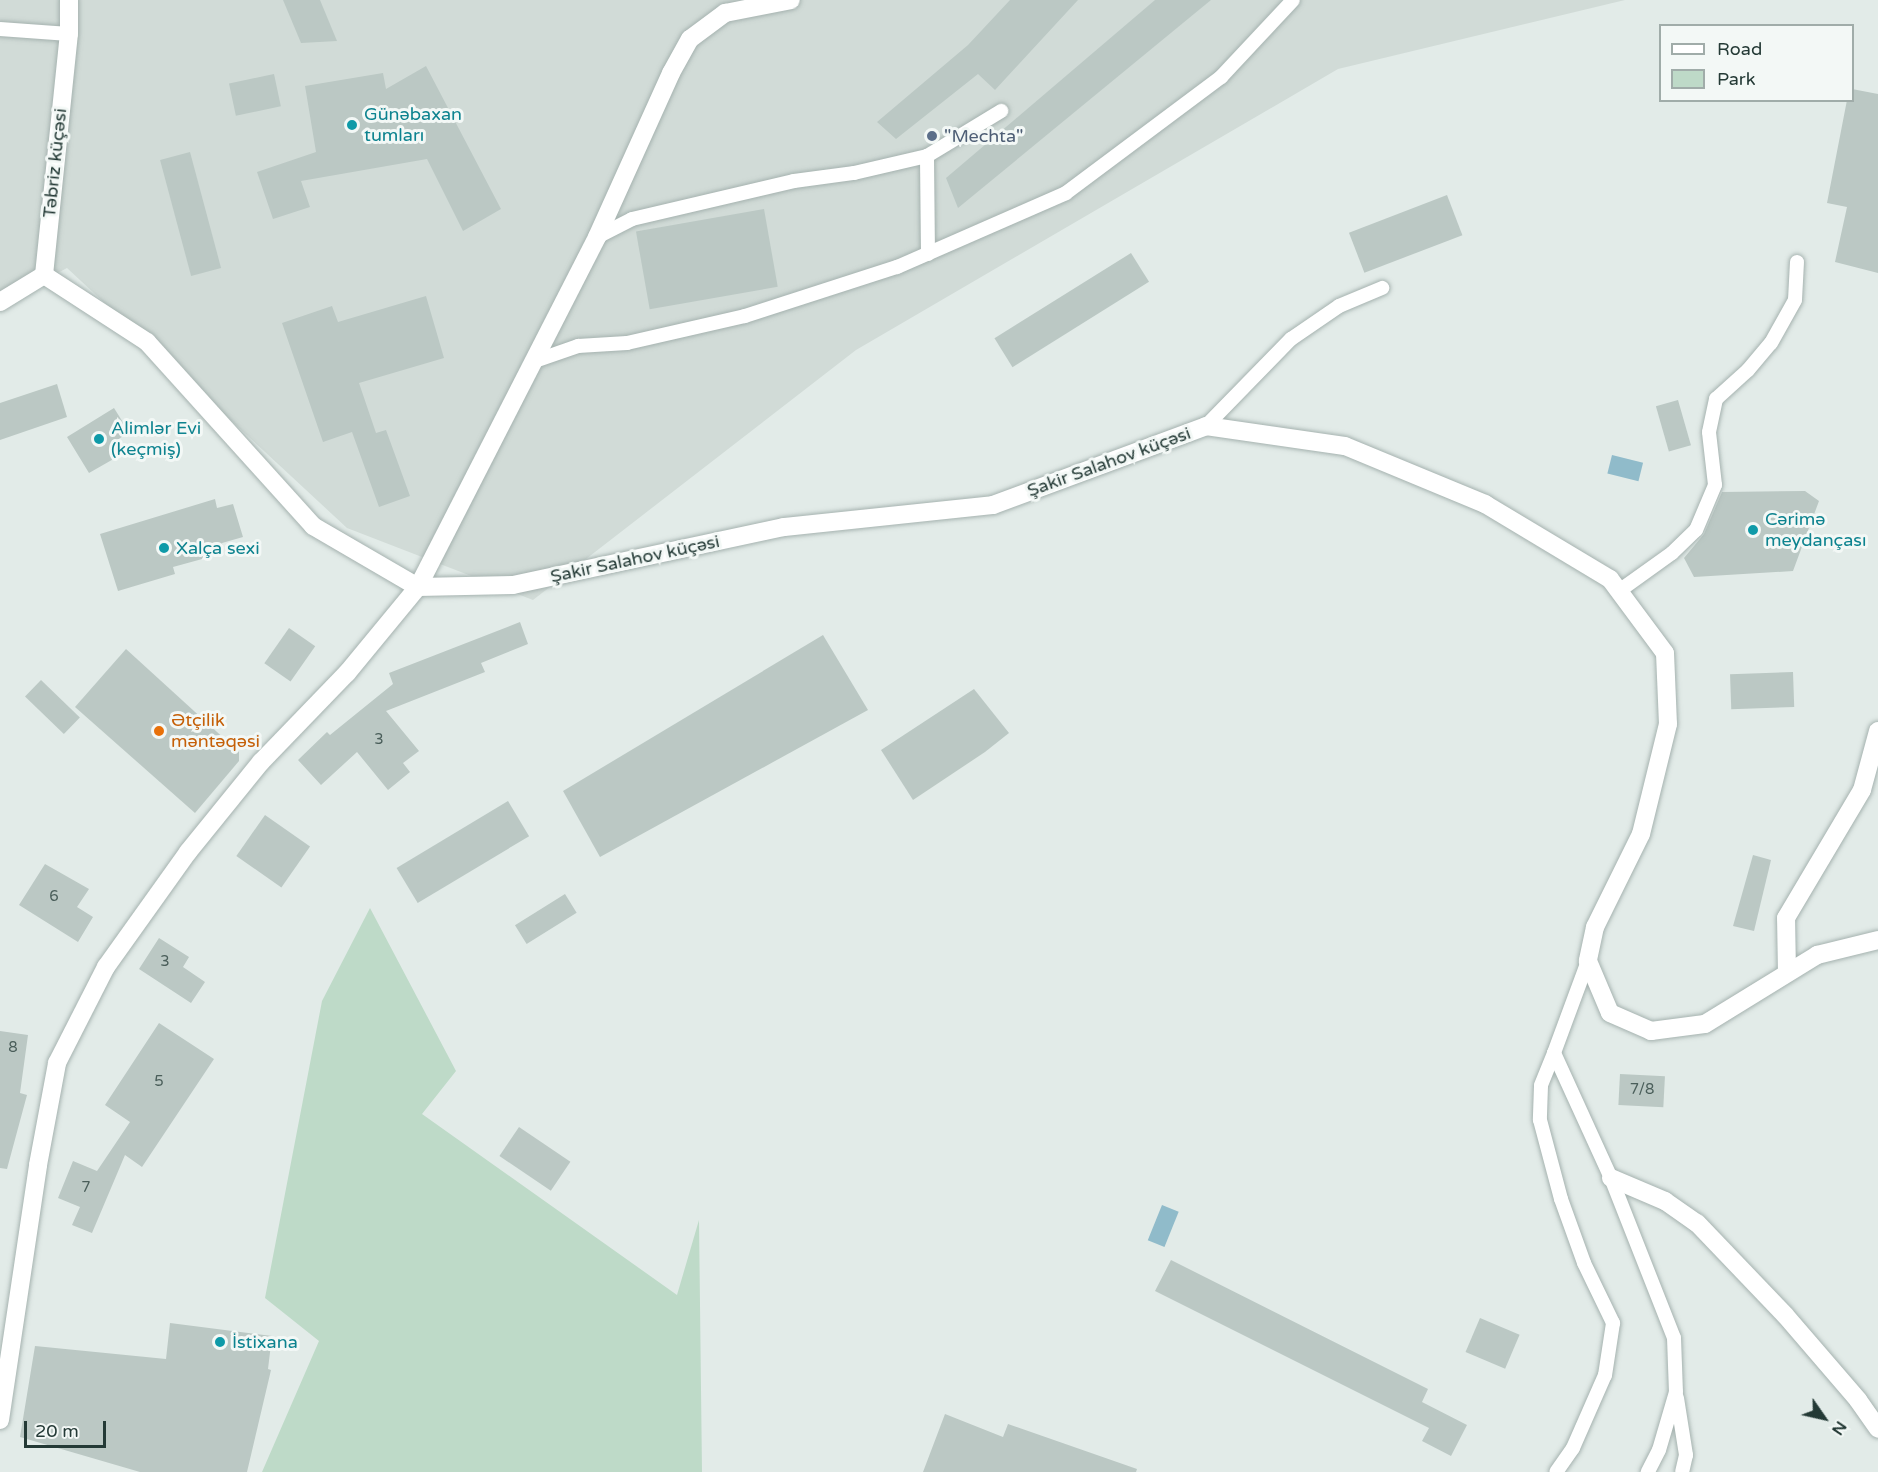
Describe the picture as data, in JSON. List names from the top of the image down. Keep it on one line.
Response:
{"streets":{"street":["Təbriz küçəsi","Şakir Salahov küçəsi"]},"places":["Günəbaxan tumları","\"Mechta\"","Alimlər Evi (keçmiş)","Cərimə meydançası","Xalça sexi","Ətçilik məntəqəsi","İstixana"],"house_numbers":["3","6","3","8","5","7/8","7"],"legend":["Road","Park"],"scale_bar":"20 m","north":"bottom right"}
